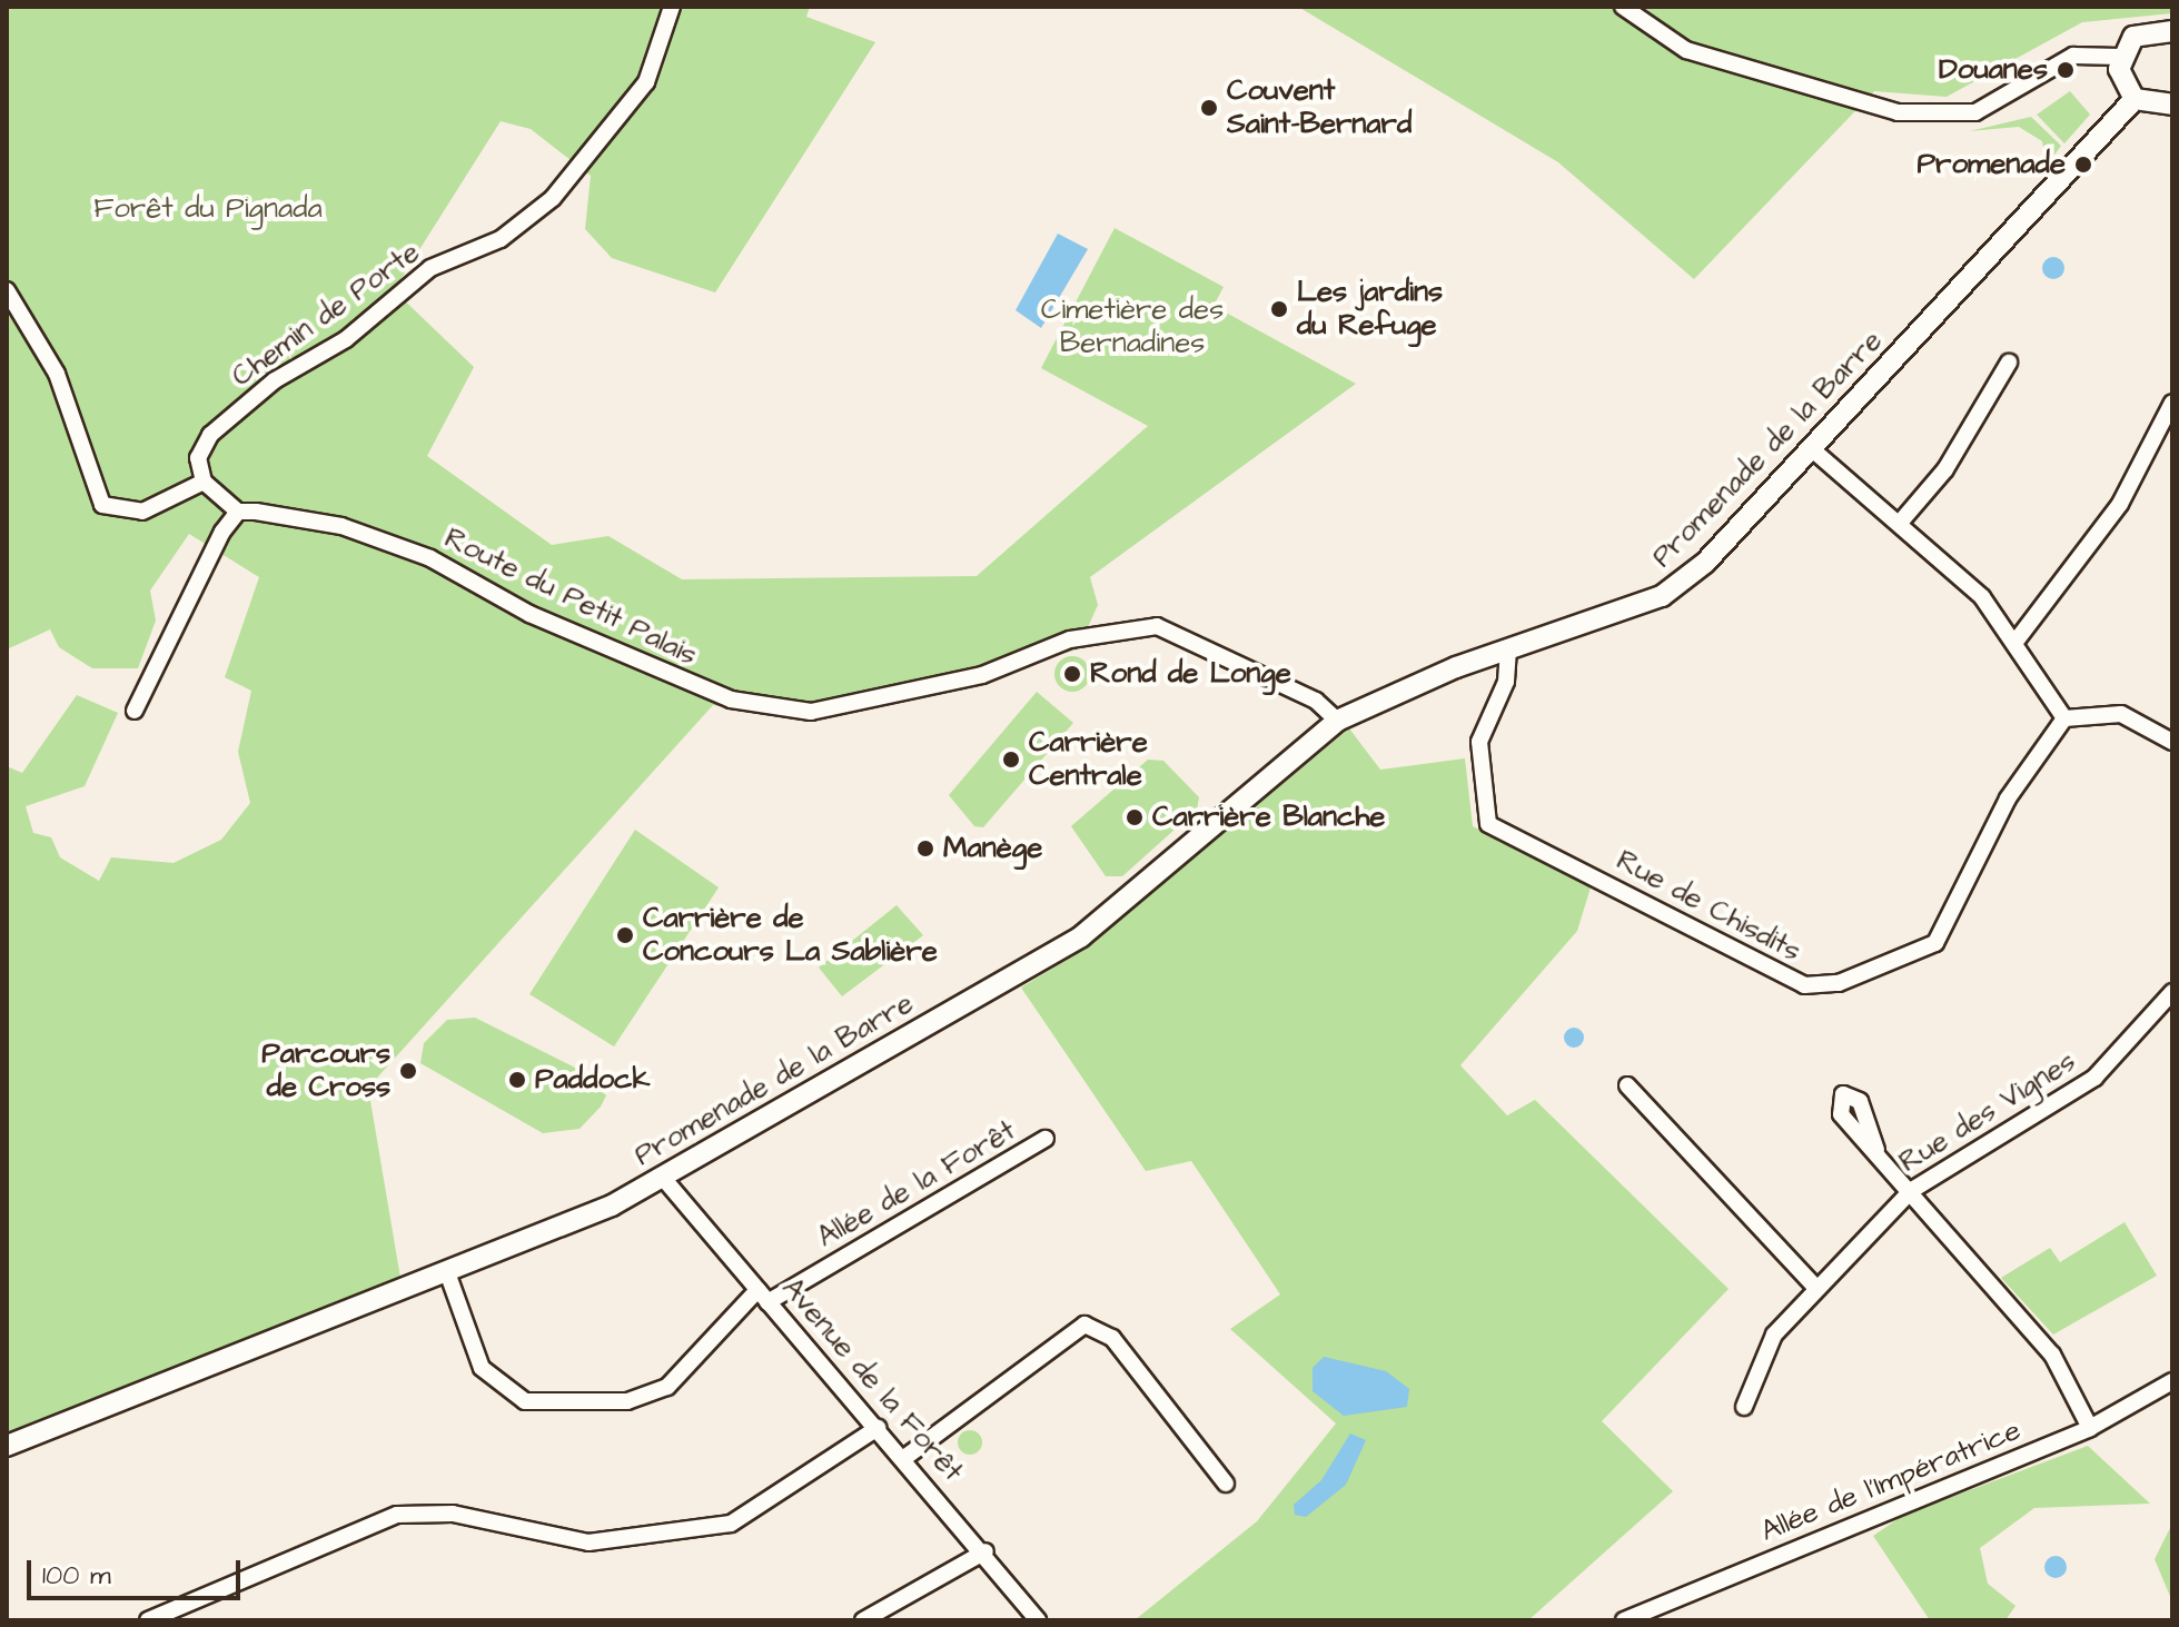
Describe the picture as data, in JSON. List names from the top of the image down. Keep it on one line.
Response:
{"streets":{"main road":["Promenade de la Barre"],"street":["Chemin de Porte","Route du Petit Palais","Rue de Chisdits","Rue des Vignes","Allée de la Forêt","Avenue de la Forêt","Allée de l'Impératrice"]},"crossings":[["Promenade de la Barre","Route du Petit Palais"],["Promenade de la Barre","Rue de Chisdits"],["Promenade de la Barre","Allée de la Forêt"],["Promenade de la Barre","Avenue de la Forêt"],["Allée de la Forêt","Avenue de la Forêt"]],"parks":["Forêt du Pignada","Cimetière des Bernadines"],"places":["Douanes","Couvent Saint-Bernard","Promenade","Les jardins du Refuge","Rond de Longe","Carrière Centrale","Carrière Blanche","Manège","Carrière de Concours La Sablière","Parcours de Cross","Paddock"],"scale_bar":"100 m"}
